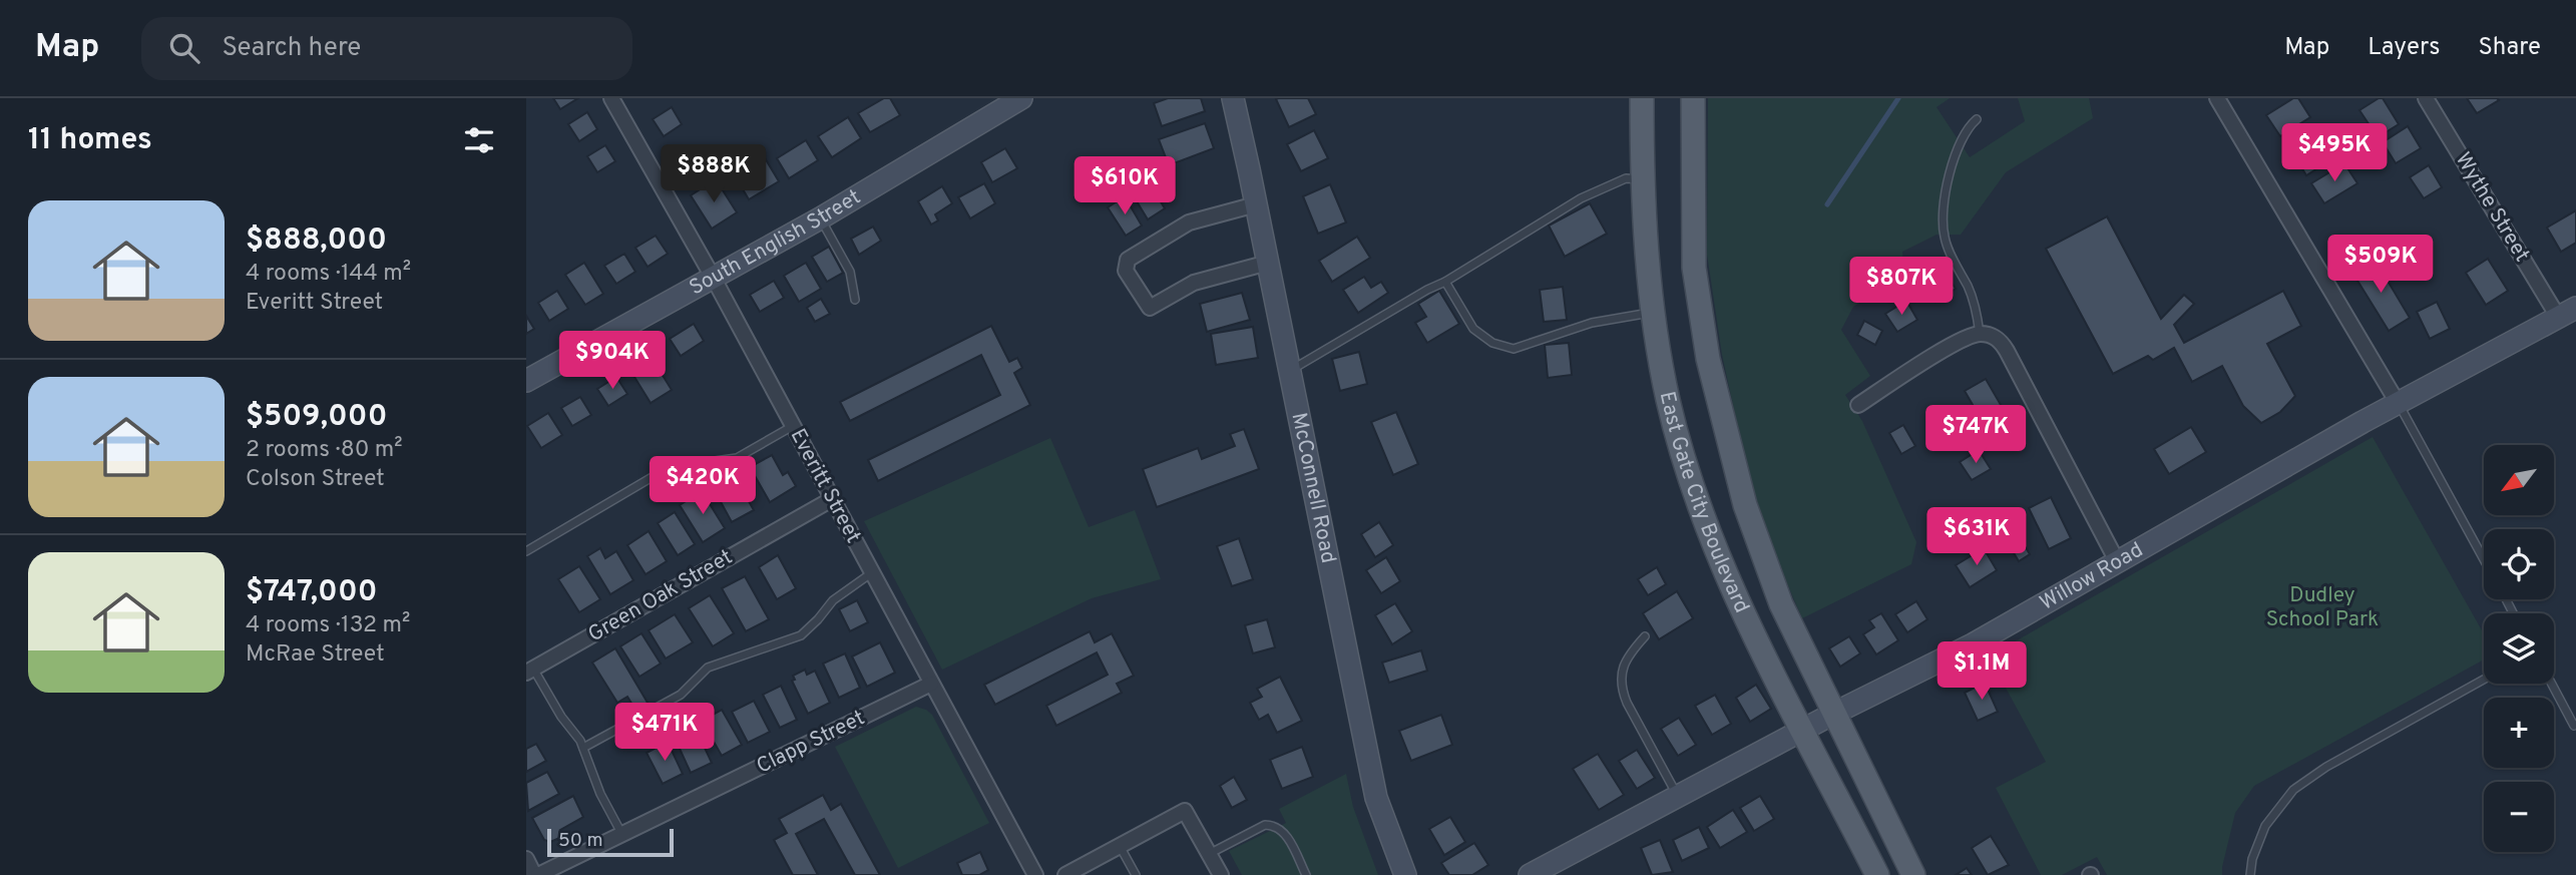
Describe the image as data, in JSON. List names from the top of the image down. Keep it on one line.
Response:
{"streets":{"main road":["East Gate City Boulevard"],"street":["Wythe Street","South English Street","Everitt Street","McConnell Road","Willow Road","Green Oak Street","Clapp Street"]},"crossings":[["Wythe Street","Willow Road"],["South English Street","Everitt Street"],["Everitt Street","Green Oak Street"],["Everitt Street","Clapp Street"],["East Gate City Boulevard","Willow Road"]],"parks":["Dudley School Park"],"scale_bar":"50 m","north":"bottom left","page":{"header":"Map","search":"Search here","nav":["Map","Layers","Share"],"heading":"11 homes","price":["$495K","$888K","$610K","$509K","$807K","$904K","$747K","$420K","$631K","$1.1M","$471K"],"list":[{"name":"$888,000","note":"4 rooms · 144 m² · Everitt Street"},{"name":"$509,000","note":"2 rooms · 80 m² · Colson Street"},{"name":"$747,000","note":"4 rooms · 132 m² · McRae Street"}],"map_buttons":["+","−"],"scale":"50 m"}}
